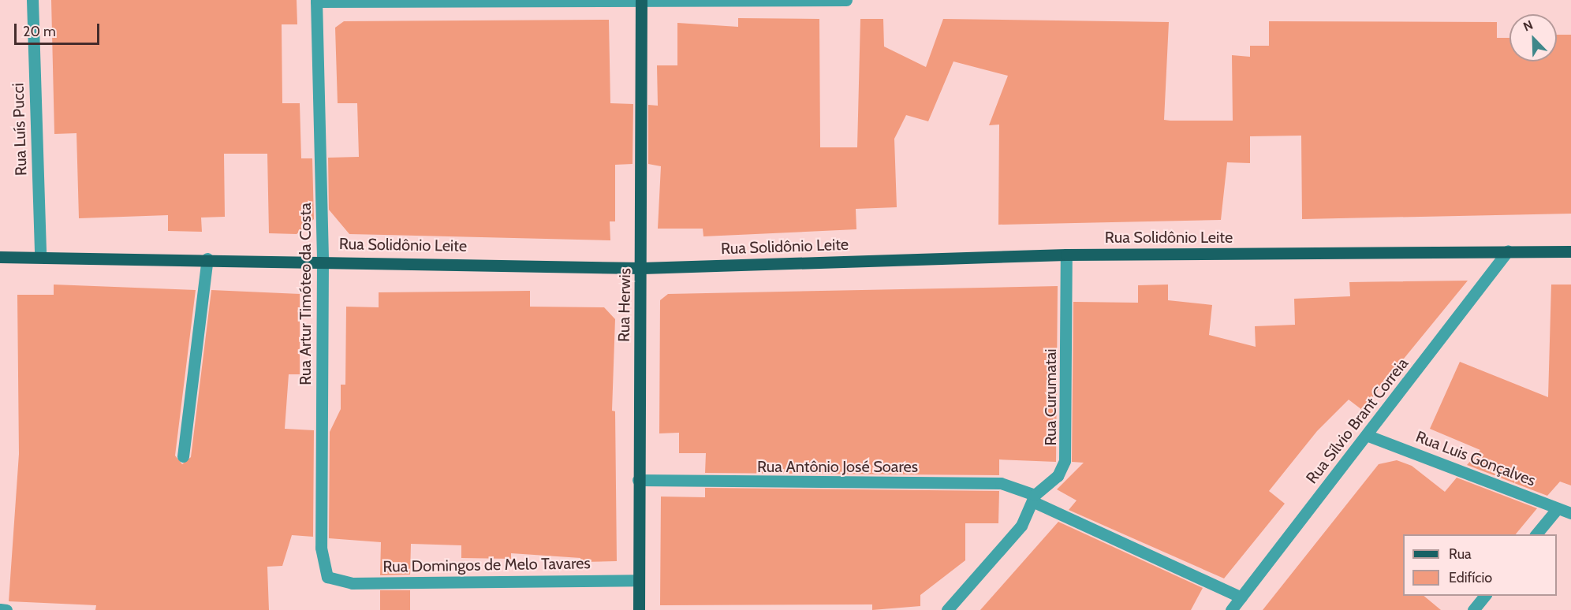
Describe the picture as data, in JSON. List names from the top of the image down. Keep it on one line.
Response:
{"streets":{"main road":["Rua Solidônio Leite","Rua Herwis"],"street":["Rua Luís Pucci","Rua Artur Timóteo da Costa","Rua Curumatai","Rua Sílvio Brant Correia","Rua Luis Gonçalves","Rua Antônio José Soares","Rua Domingos de Melo Tavares"]},"crossings":[["Rua Luís Pucci","Rua Solidônio Leite"],["Rua Solidônio Leite","Rua Artur Timóteo da Costa"],["Rua Solidônio Leite","Rua Herwis"],["Rua Solidônio Leite","Rua Curumatai"],["Rua Solidônio Leite","Rua Sílvio Brant Correia"],["Rua Artur Timóteo da Costa","Rua Domingos de Melo Tavares"],["Rua Herwis","Rua Antônio José Soares"],["Rua Herwis","Rua Domingos de Melo Tavares"],["Rua Curumatai","Rua Antônio José Soares"],["Rua Sílvio Brant Correia","Rua Luis Gonçalves"],["Rua Sílvio Brant Correia","Rua Antônio José Soares"]],"legend":["Rua","Edifício"],"scale_bar":"20 m","north":"top left"}
